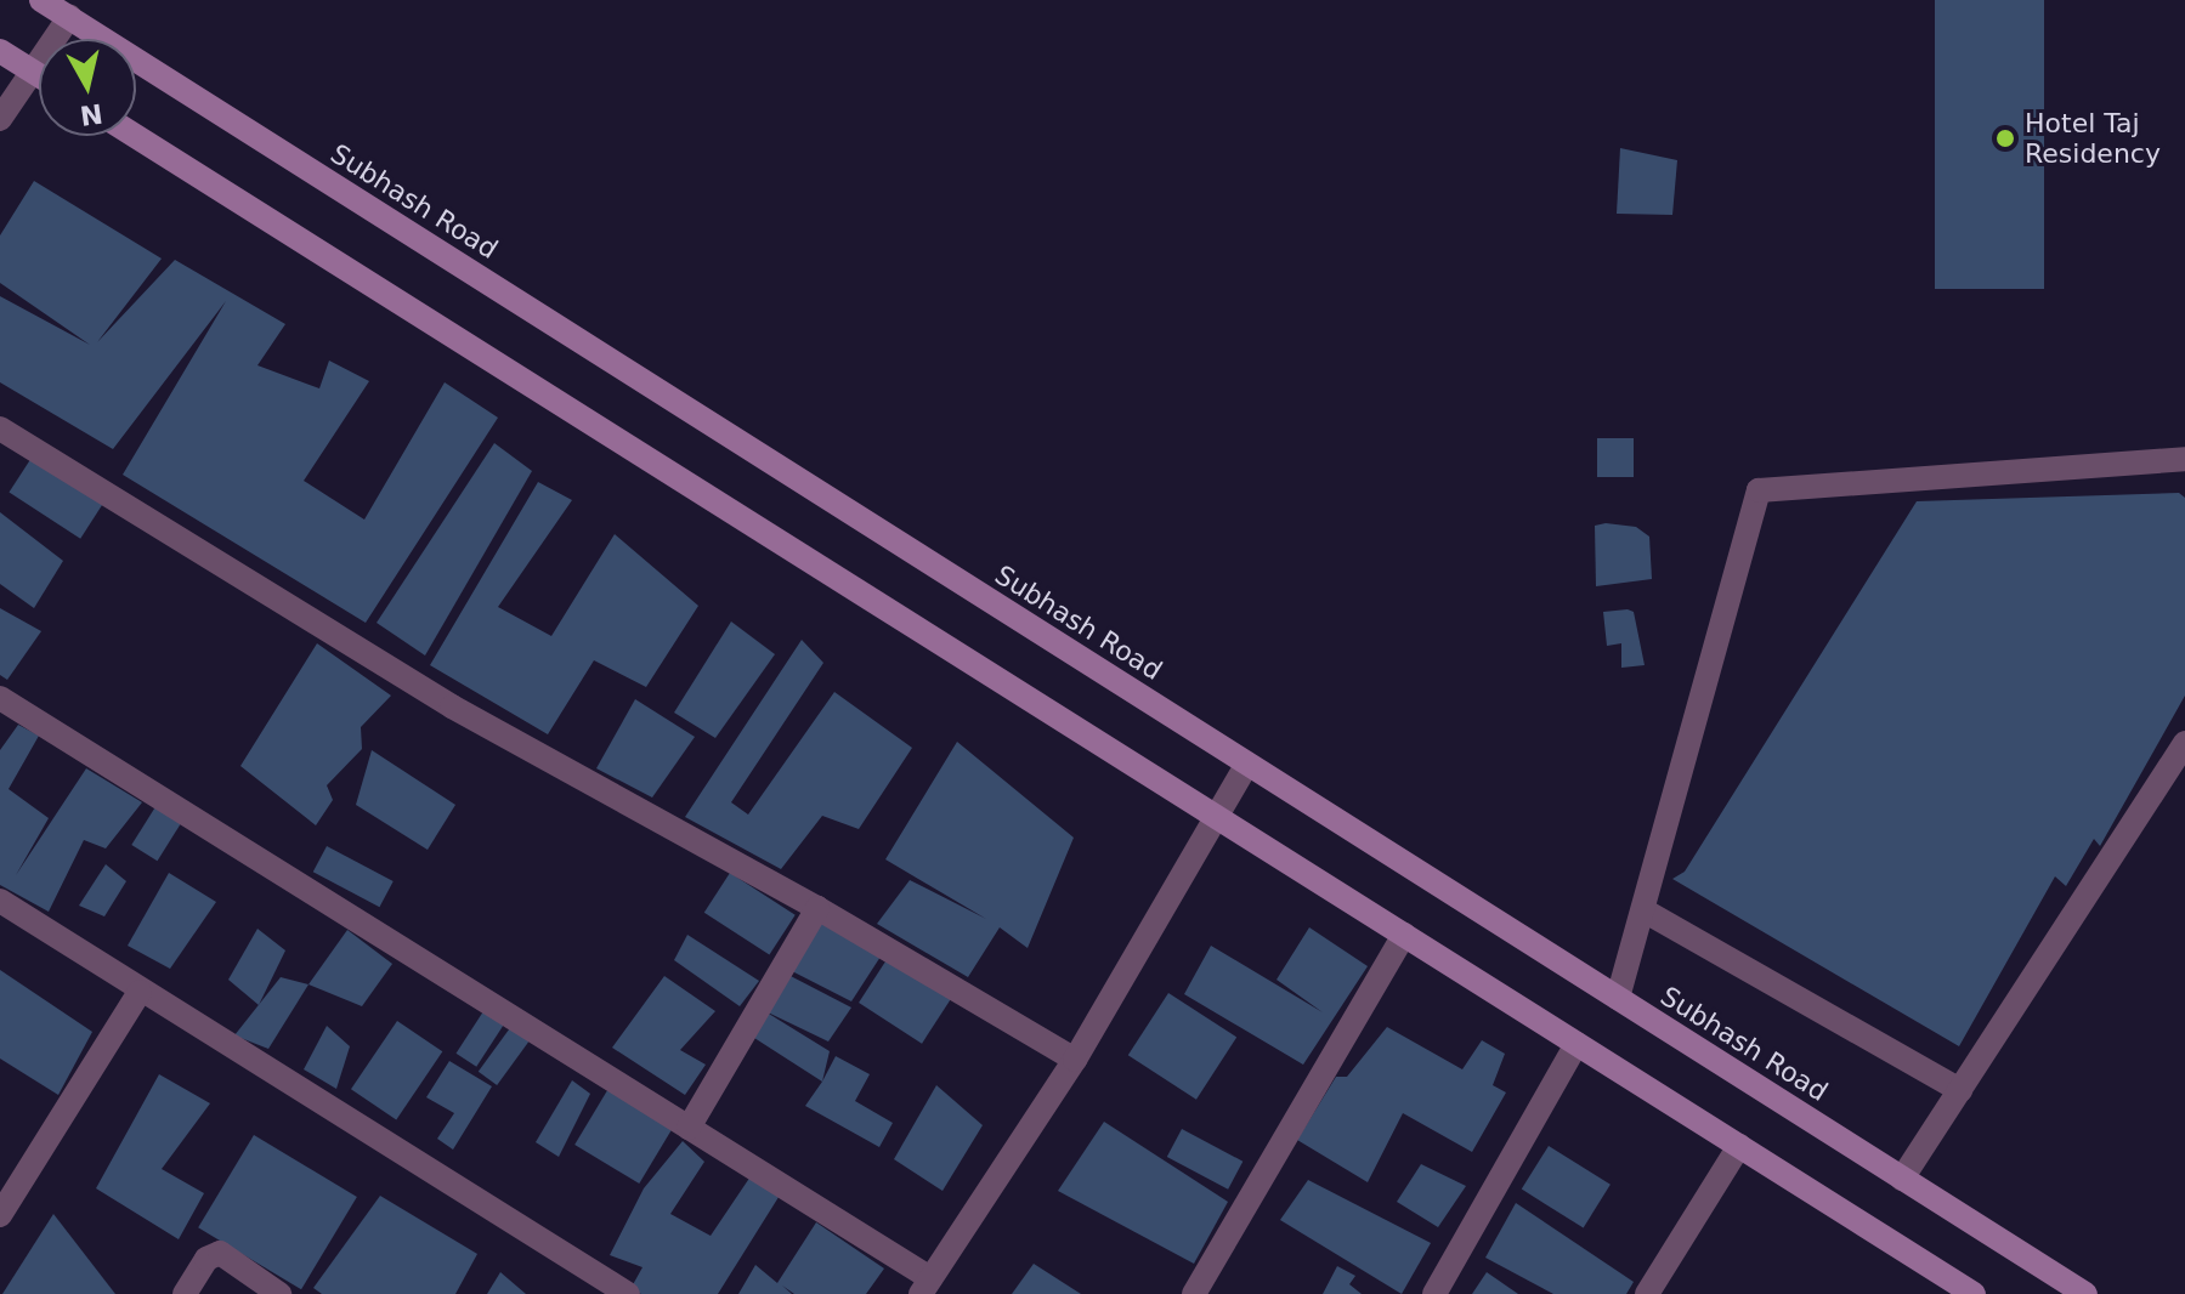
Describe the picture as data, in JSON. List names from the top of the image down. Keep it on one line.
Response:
{"streets":{"street":["Subhash Road"]},"places":["Hotel Taj Residency"],"north":"bottom"}
